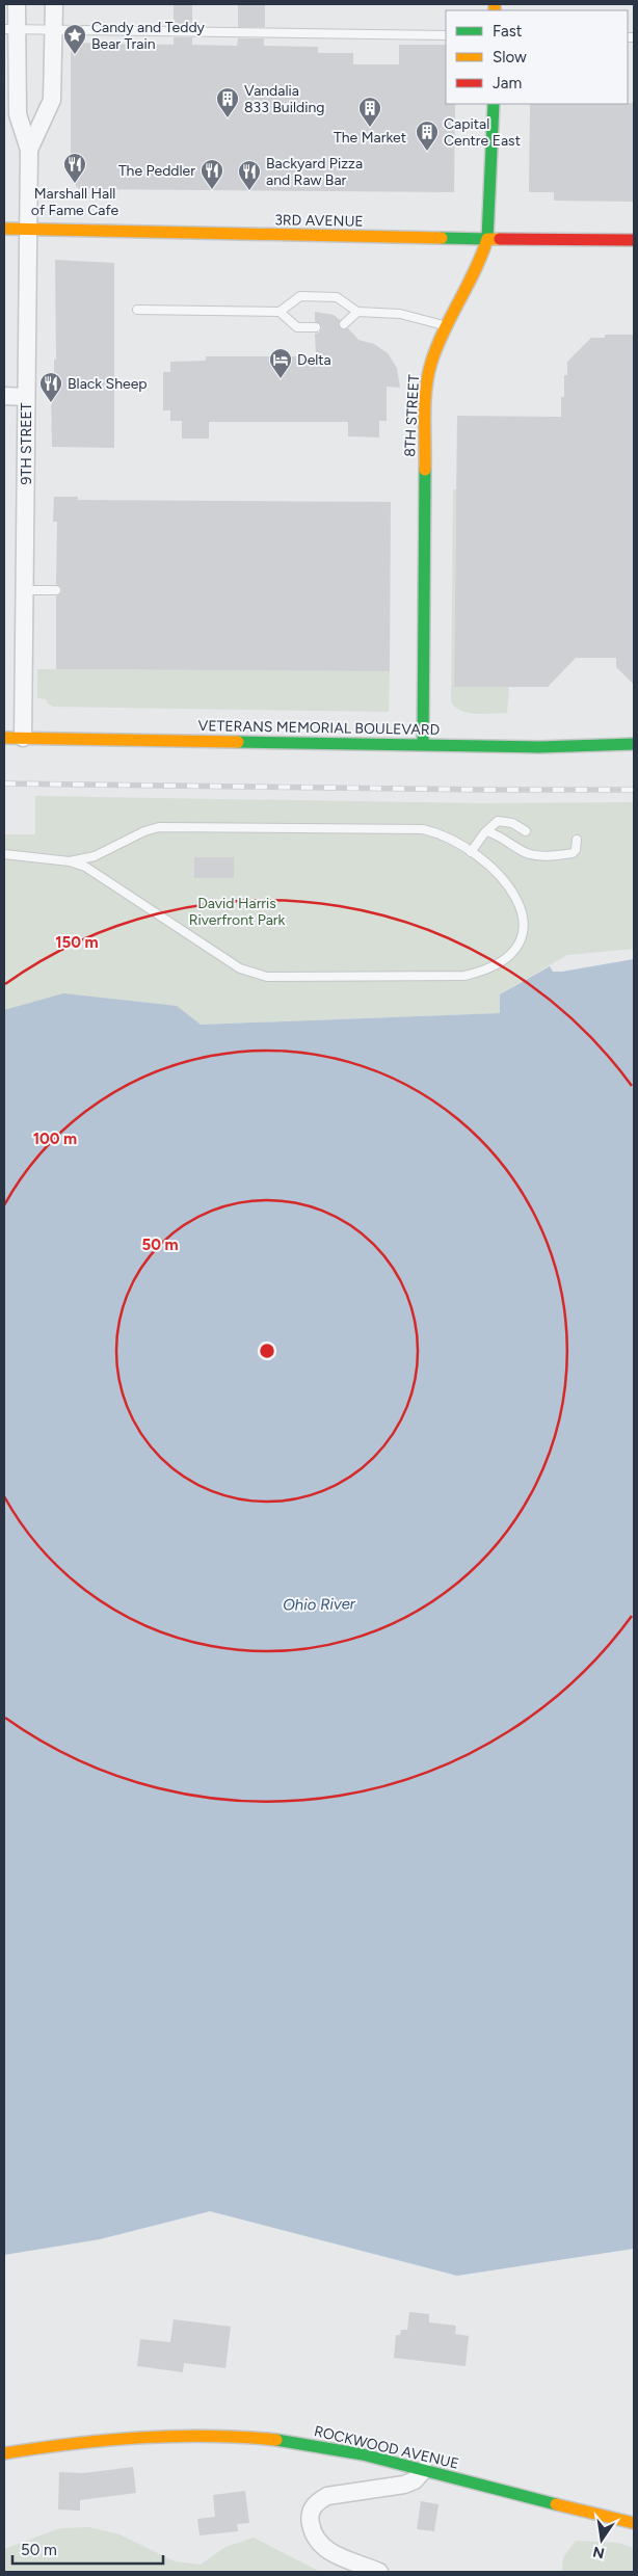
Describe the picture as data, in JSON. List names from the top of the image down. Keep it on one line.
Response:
{"streets":{"main road":["3RD AVENUE","8TH STREET","VETERANS MEMORIAL BOULEVARD","ROCKWOOD AVENUE"],"street":["9TH STREET"]},"crossings":[["3RD AVENUE","8TH STREET"],["3RD AVENUE","9TH STREET"],["8TH STREET","VETERANS MEMORIAL BOULEVARD"],["9TH STREET","VETERANS MEMORIAL BOULEVARD"]],"water":["Ohio River"],"parks":["David Harris Riverfront Park"],"places":{"place":["Candy and Teddy Bear Train"],"building":["Vandalia 833 Building","The Market","Capital Centre East"],"restaurant":["Marshall Hall of Fame Cafe","The Peddler","Backyard Pizza and Raw Bar","Black Sheep"],"hotel":["Delta"]},"legend":["Fast","Slow","Jam"],"scale_bar":"50 m","north":"bottom","rings":["150 m","100 m","50 m"]}
